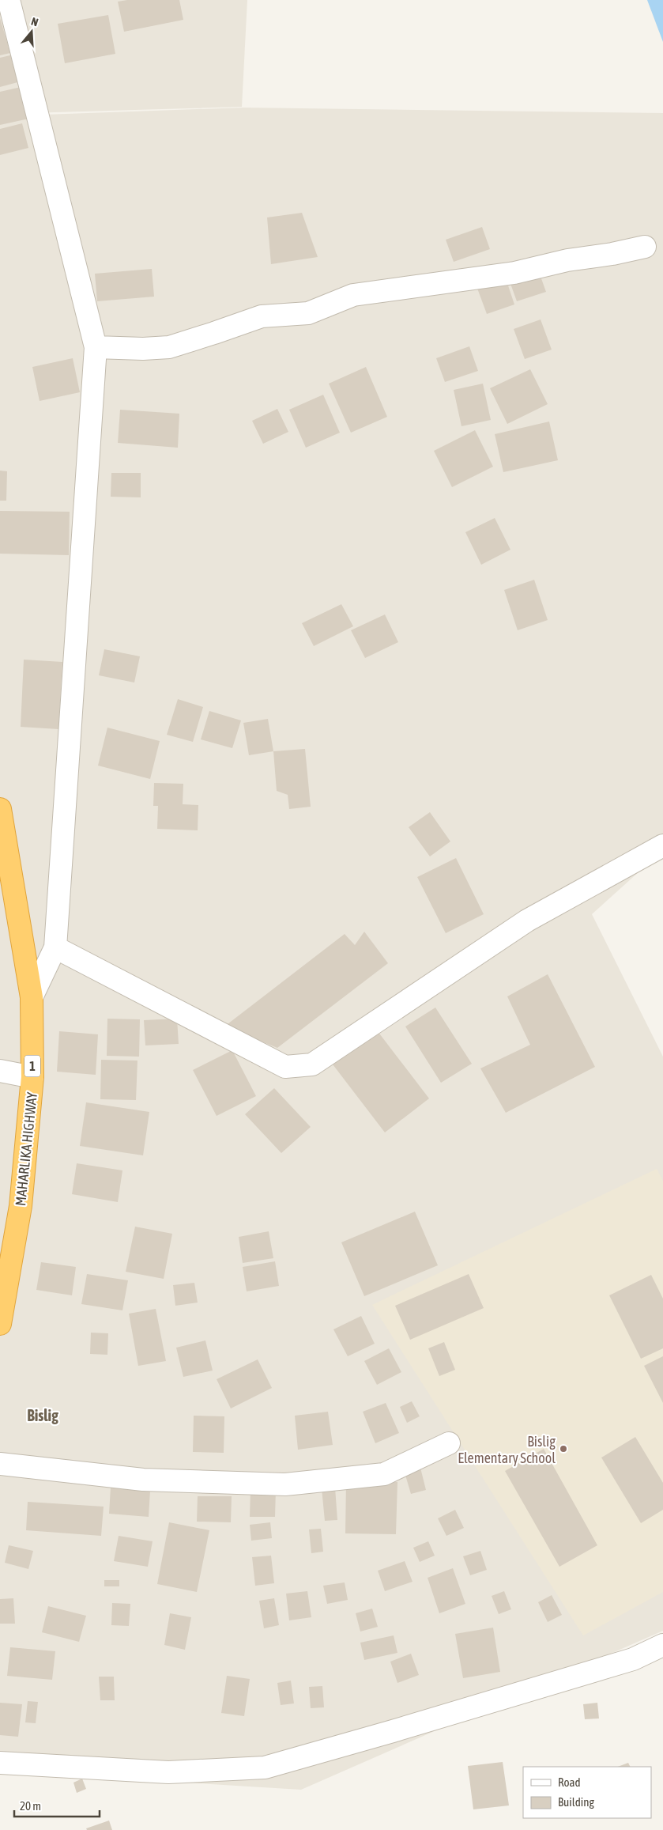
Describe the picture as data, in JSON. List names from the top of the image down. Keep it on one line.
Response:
{"streets":{"highway":["1","MAHARLIKA HIGHWAY"]},"districts":["Bislig"],"places":["Bislig Elementary School"],"legend":["Road","Building"],"scale_bar":"20 m","north":"top"}
